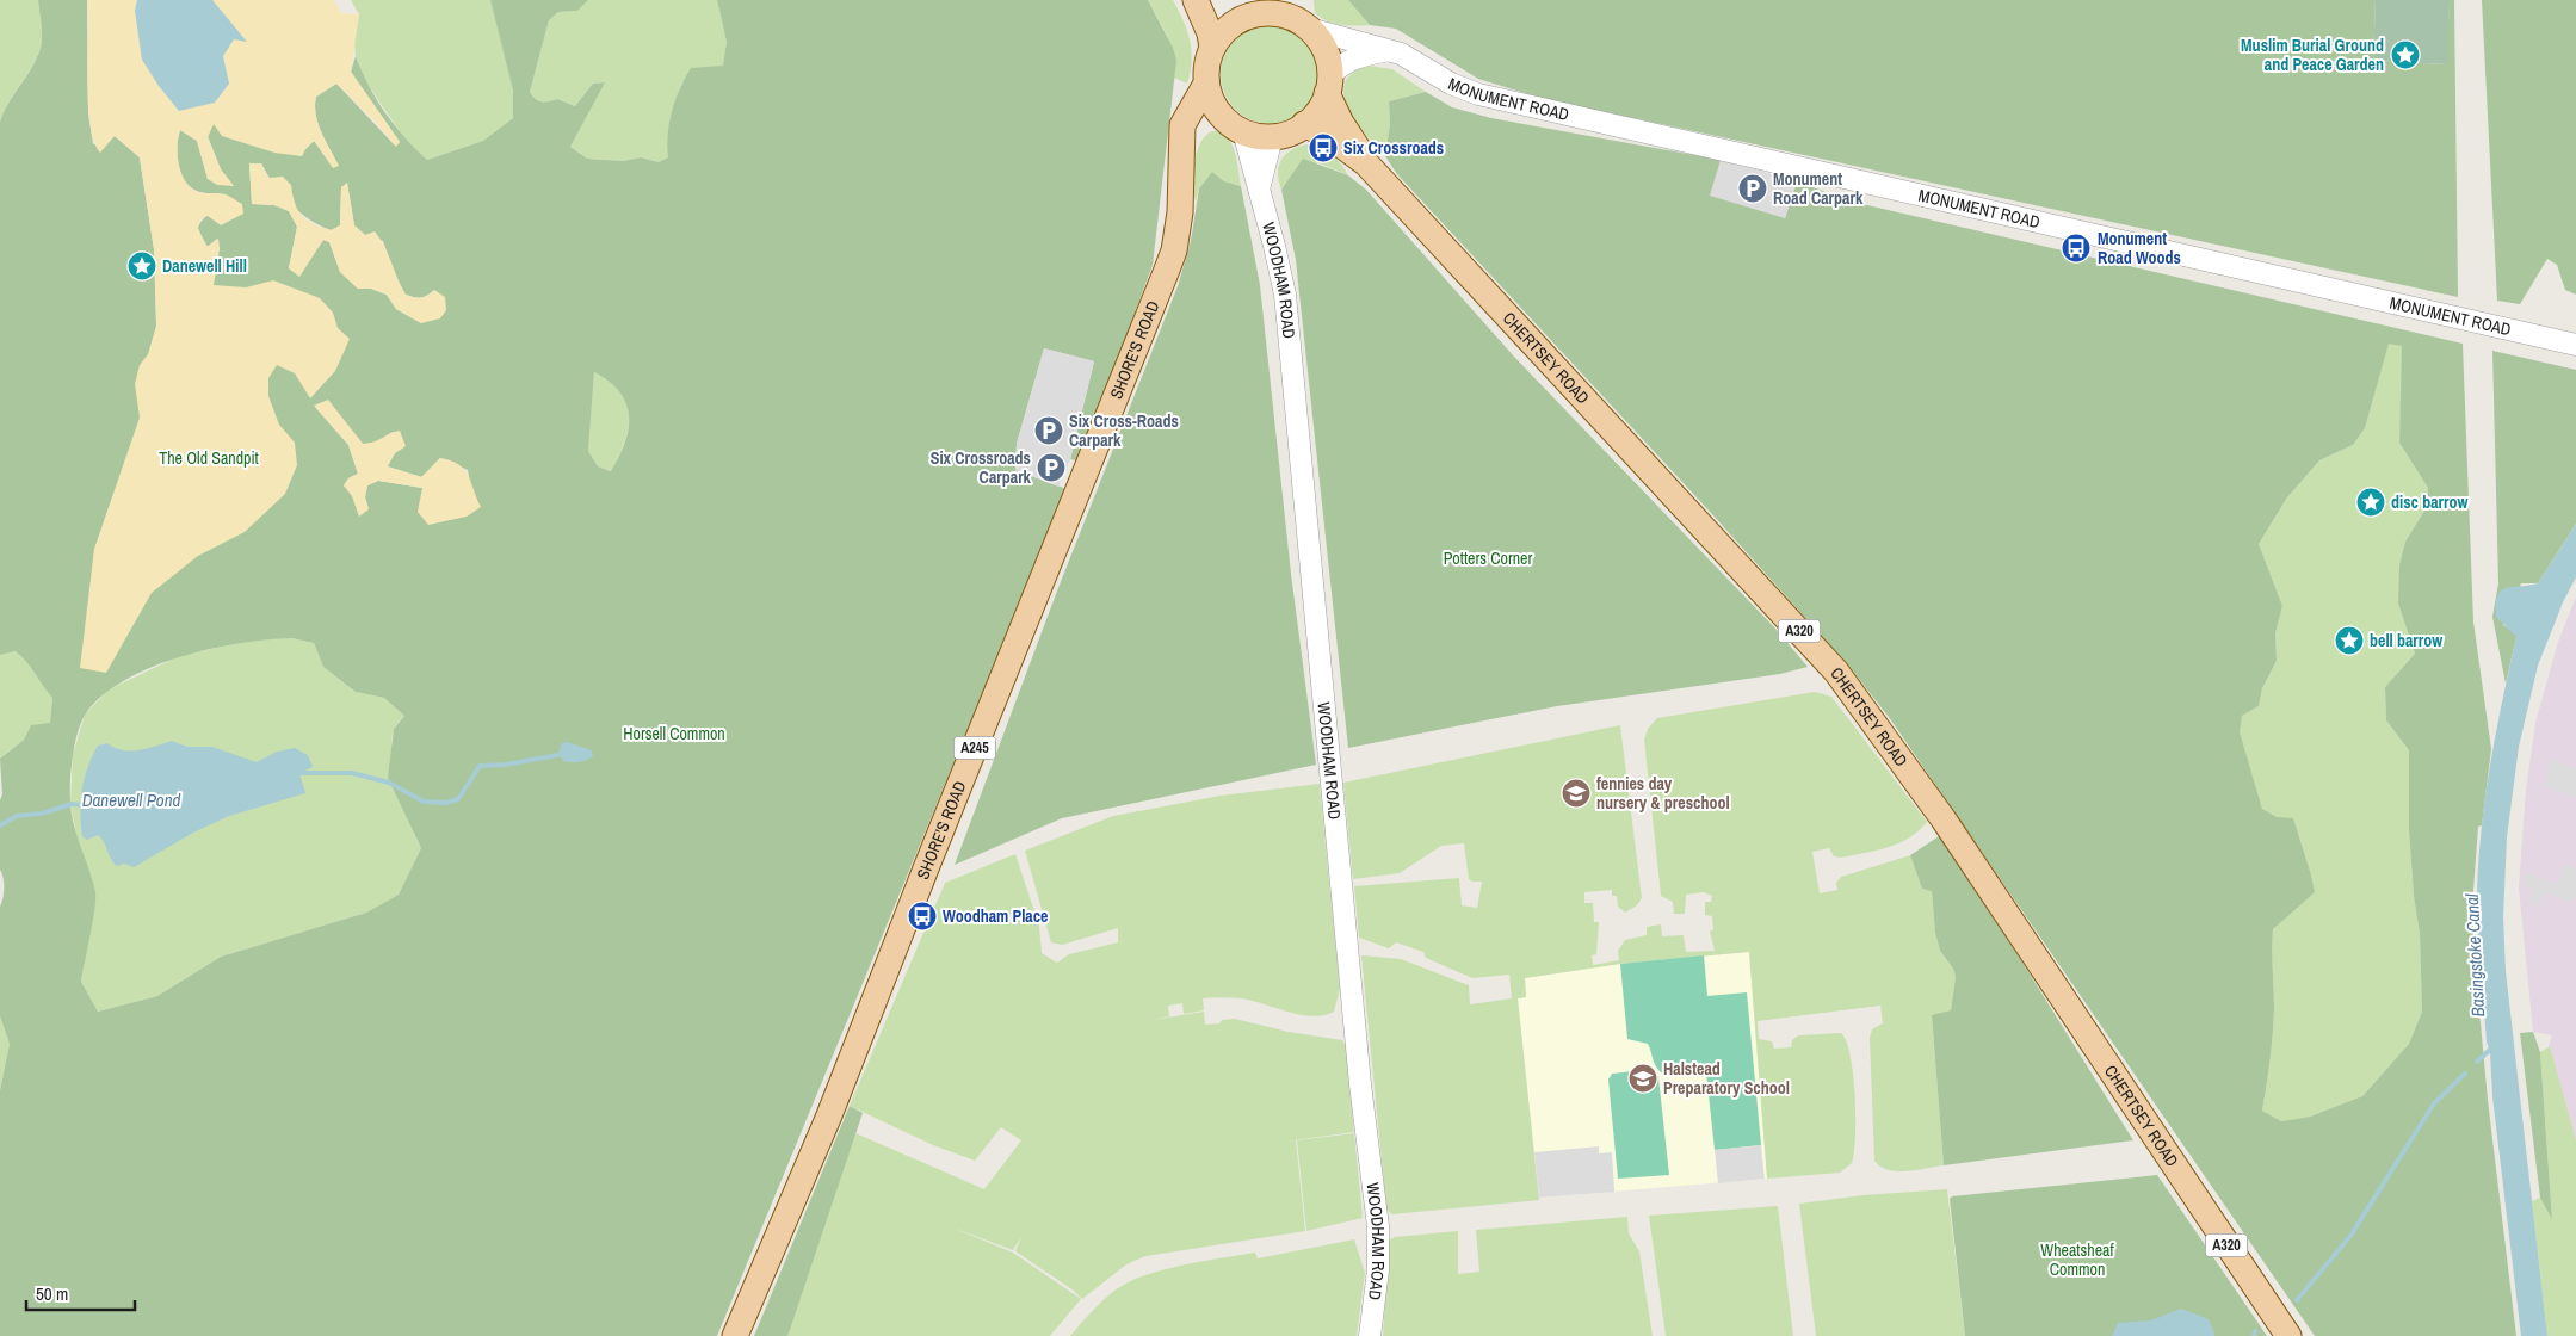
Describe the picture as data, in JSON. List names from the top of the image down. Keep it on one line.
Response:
{"streets":{"main road":["SHORE'S ROAD","CHERTSEY ROAD","A320","A245"],"street":["MONUMENT ROAD","WOODHAM ROAD"]},"crossings":[["MONUMENT ROAD","WOODHAM ROAD"],["MONUMENT ROAD","SHORE'S ROAD"],["MONUMENT ROAD","CHERTSEY ROAD"],["MONUMENT ROAD","A245"],["WOODHAM ROAD","SHORE'S ROAD"],["WOODHAM ROAD","CHERTSEY ROAD"],["WOODHAM ROAD","A245"],["SHORE'S ROAD","CHERTSEY ROAD"],["SHORE'S ROAD","A245"],["CHERTSEY ROAD","A245"]],"water":["Danewell Pond","Basingstoke Canal"],"parks":["The Old Sandpit","Potters Corner","Horsell Common","Wheatsheaf Common"],"places":{"place":["Muslim Burial Ground and Peace Garden","Danewell Hill","disc barrow","bell barrow"],"bus stop":["Six Crossroads","Monument Road Woods","Woodham Place"],"parking":["Monument Road Carpark","Six Cross-Roads Carpark","Six Crossroads Carpark"],"school or university":["fennies day nursery & preschool","Halstead Preparatory School"]},"scale_bar":"50 m"}
